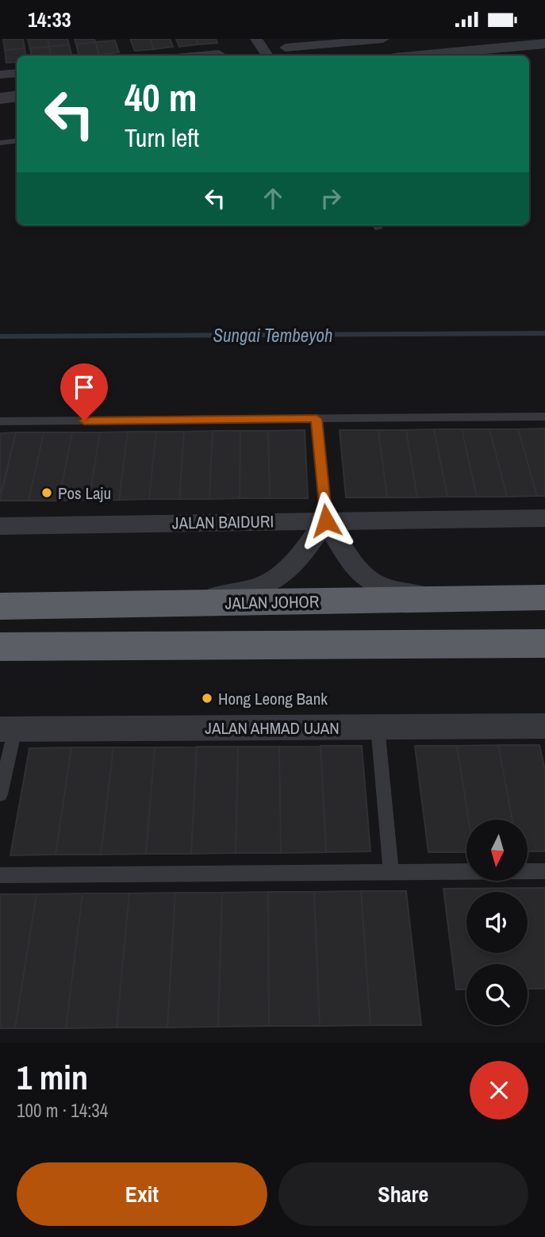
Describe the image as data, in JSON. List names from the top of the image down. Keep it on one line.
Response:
{"streets":{"highway":["JALAN JOHOR"],"street":["JALAN BAIDURI","JALAN AHMAD UJAN"]},"water":["Sungai Tembeyoh"],"places":["Pos Laju","Hong Leong Bank"],"north":"bottom","page":{"status":"14:33","turn":["40 m","Turn left"],"heading":["1 min","100 m · 14:34"],"buttons":["Exit","Share"]}}
